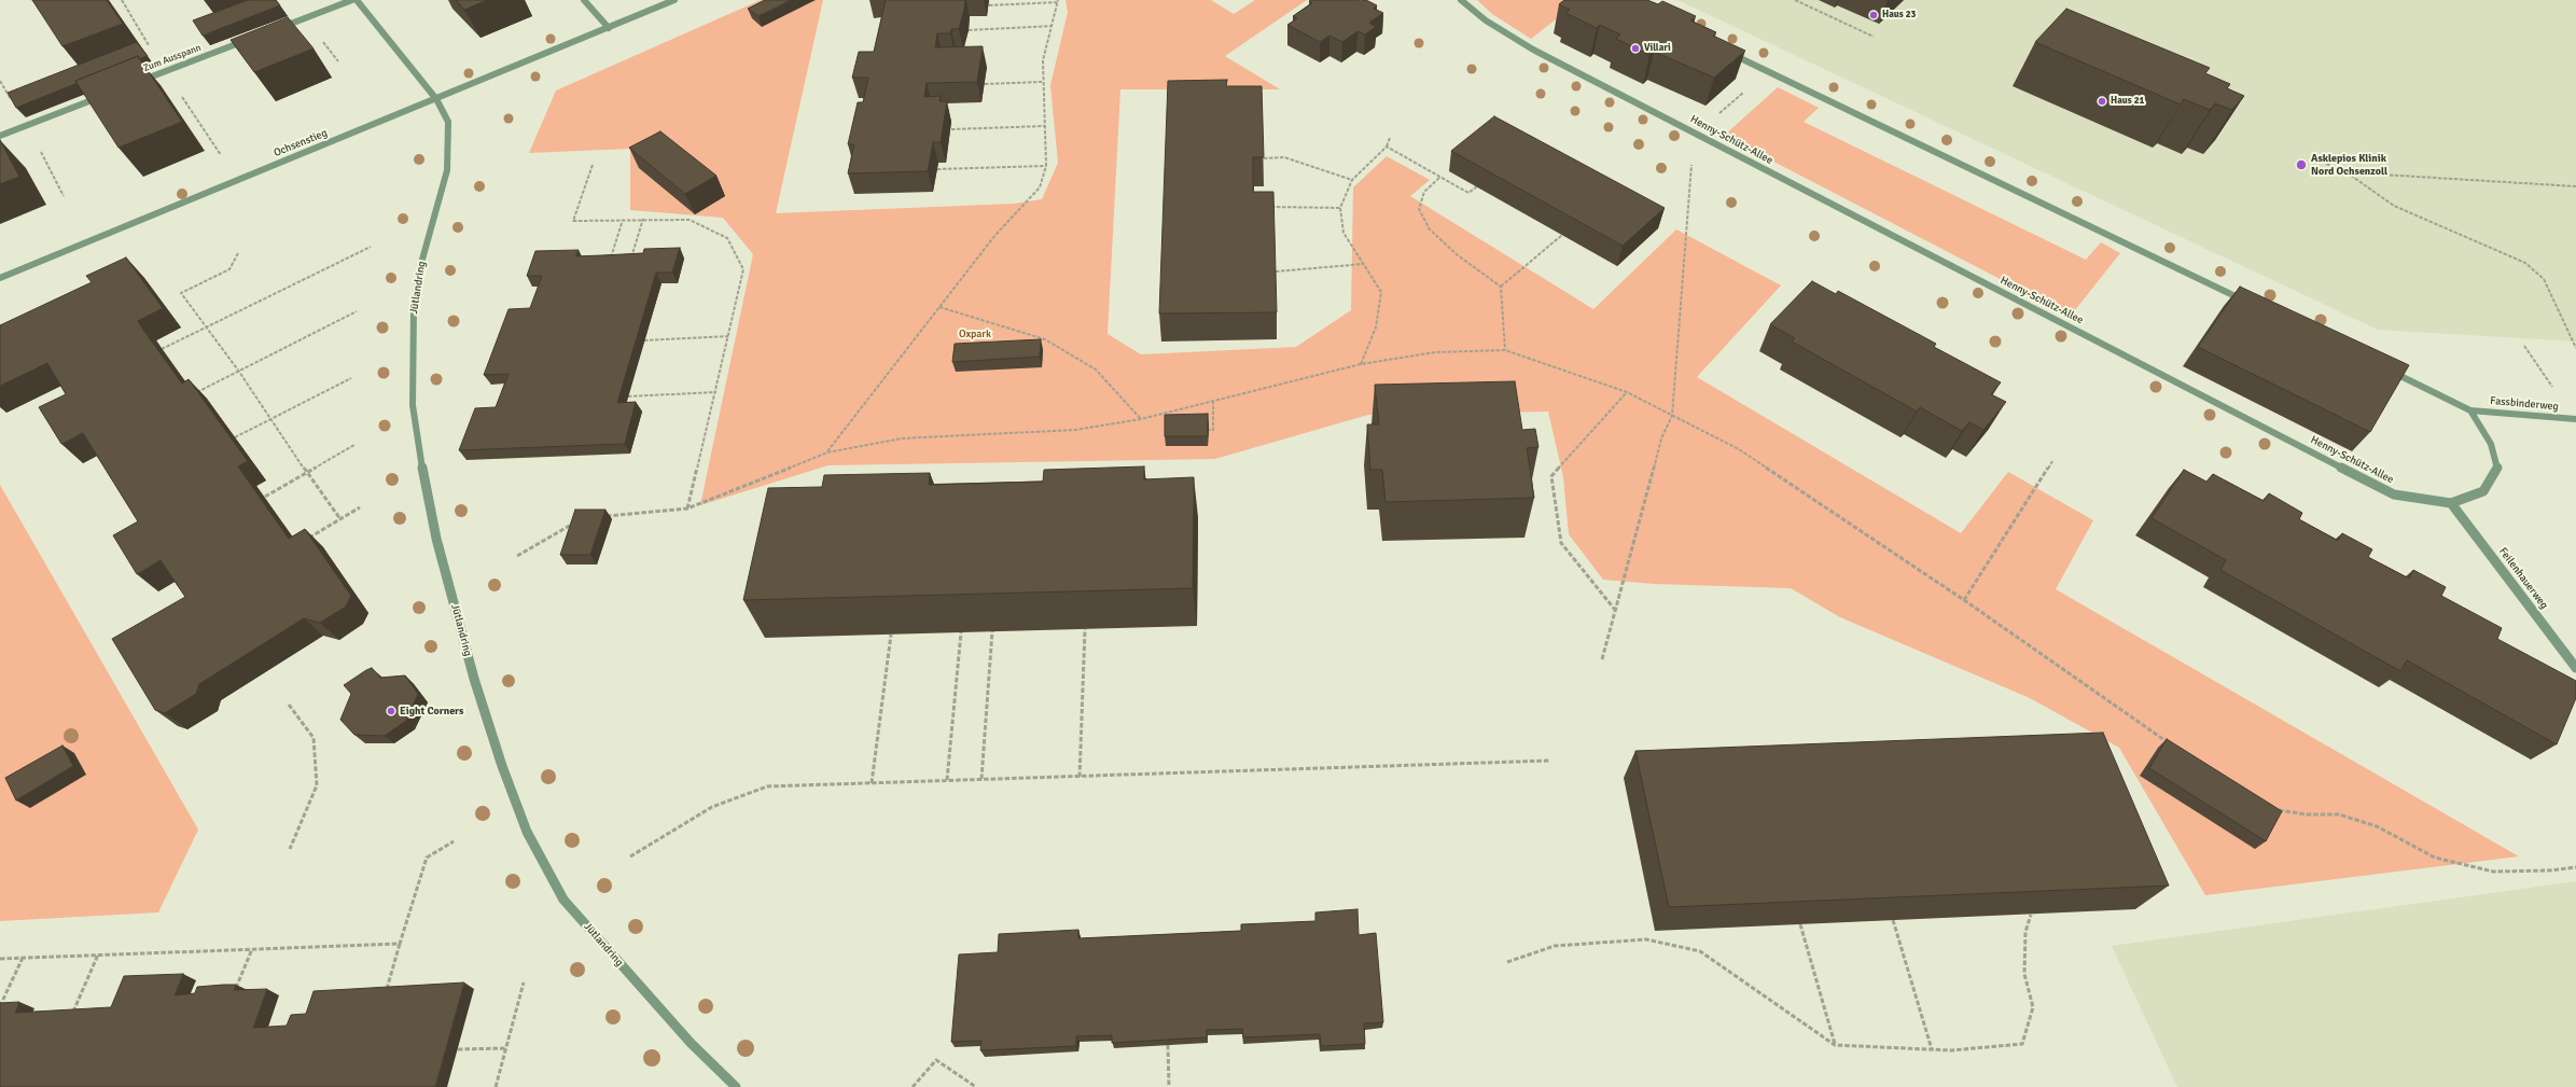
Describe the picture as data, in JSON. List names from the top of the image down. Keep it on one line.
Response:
{"streets":{"street":["Zum Ausspann","Henny-Schütz-Allee","Ochsenstieg","Jütlandring","Fassbinderweg","Feilenhauerweg"]},"crossings":[["Henny-Schütz-Allee","Fassbinderweg"],["Henny-Schütz-Allee","Feilenhauerweg"],["Ochsenstieg","Jütlandring"]],"parks":["Oxpark"],"places":["Haus 23","Villari","Haus 21","Asklepios Klinik Nord Ochsenzoll","Eight Corners"]}
